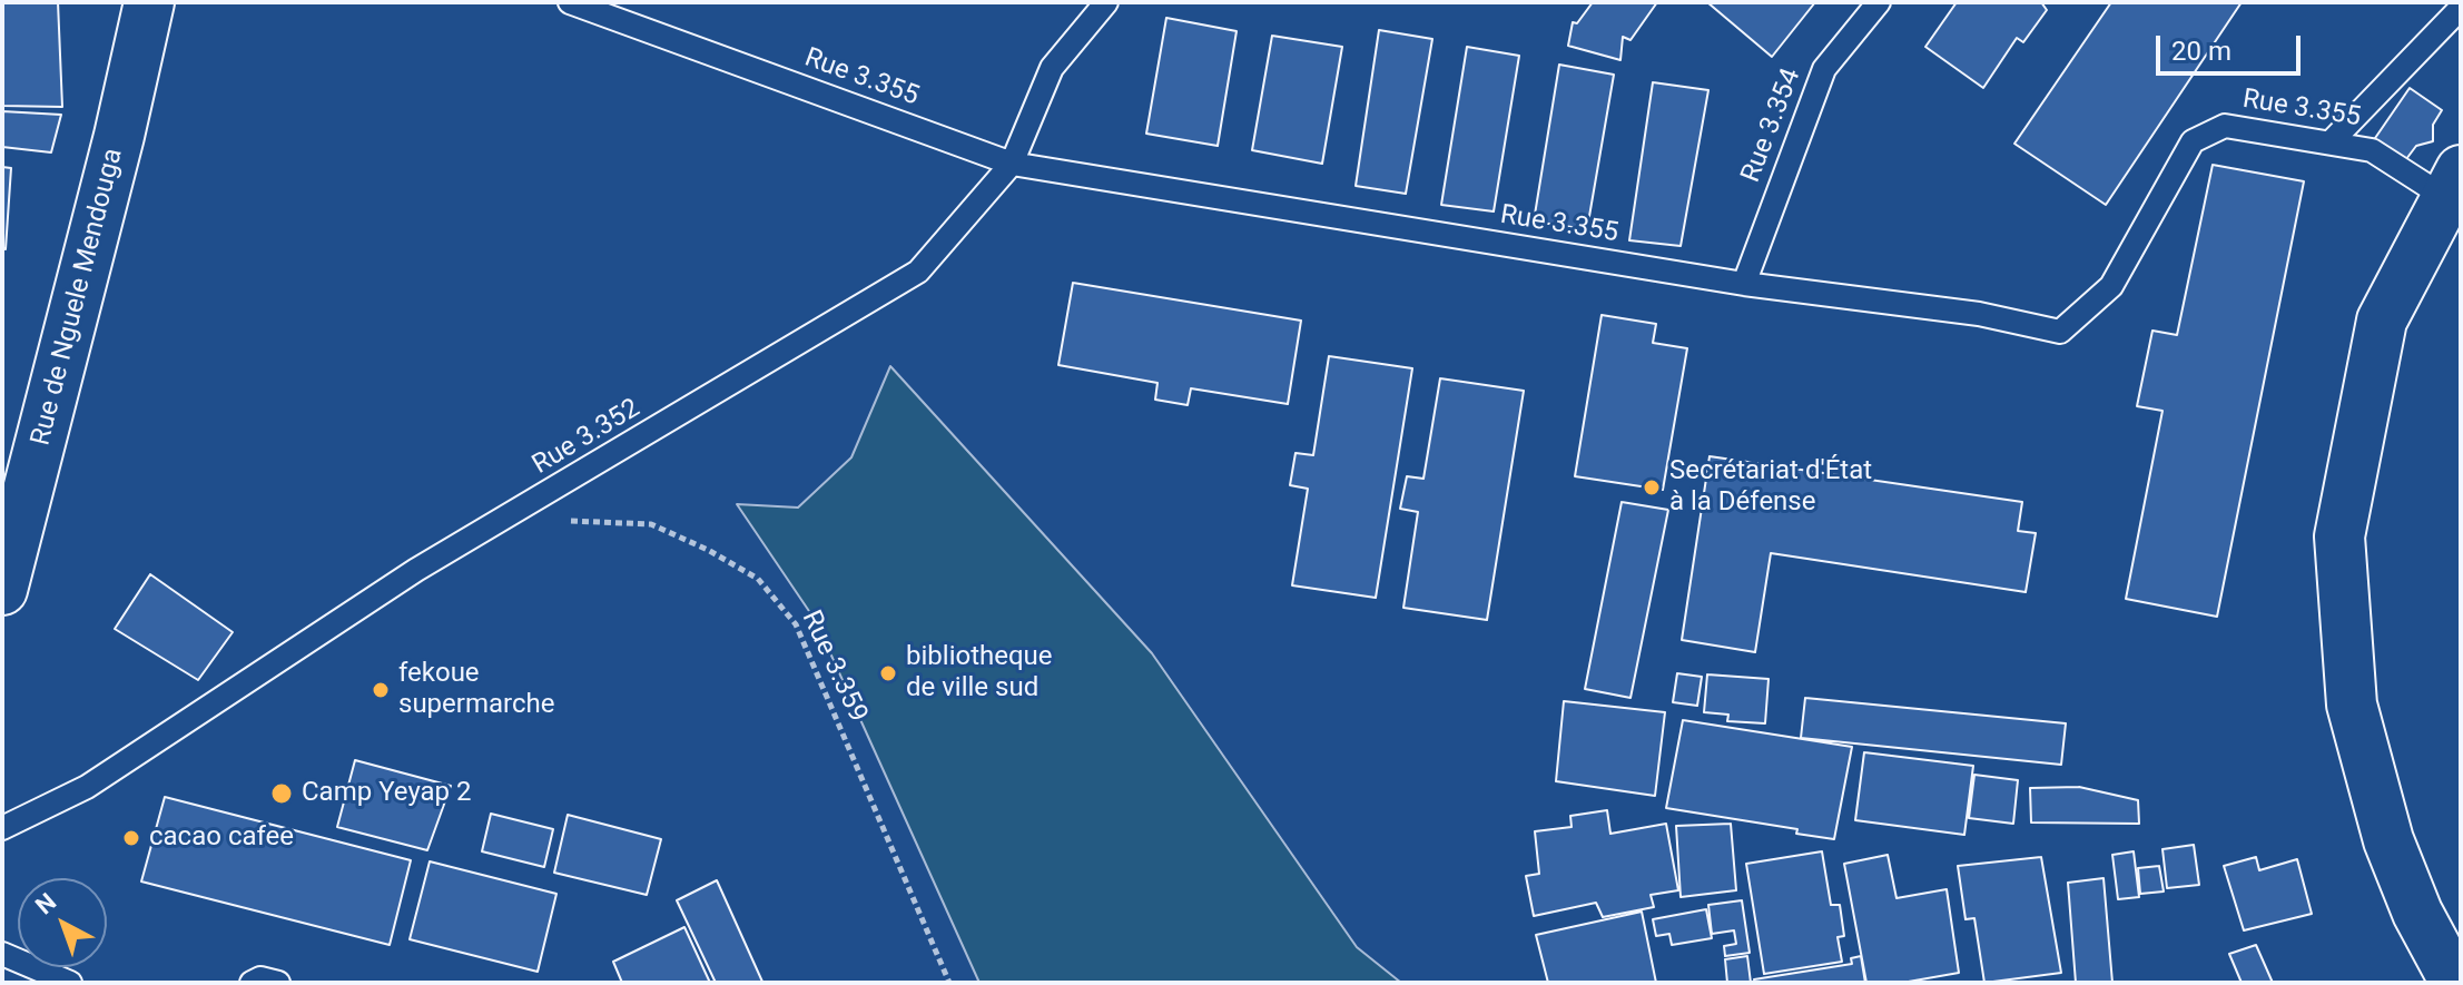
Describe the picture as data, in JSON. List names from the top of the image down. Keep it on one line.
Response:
{"streets":{"main road":["Rue de Nguele Mendouga"],"lane":["Rue 3.355","Rue 3.354","Rue 3.352"],"path":["Rue 3.359"]},"crossings":[["Rue 3.355","Rue 3.354"],["Rue 3.355","Rue 3.352"]],"places":["Secrétariat d'État à la Défense","bibliotheque de ville sud","fekoue supermarche","Camp Yeyap 2","cacao cafee"],"scale_bar":"20 m","north":"top left"}
